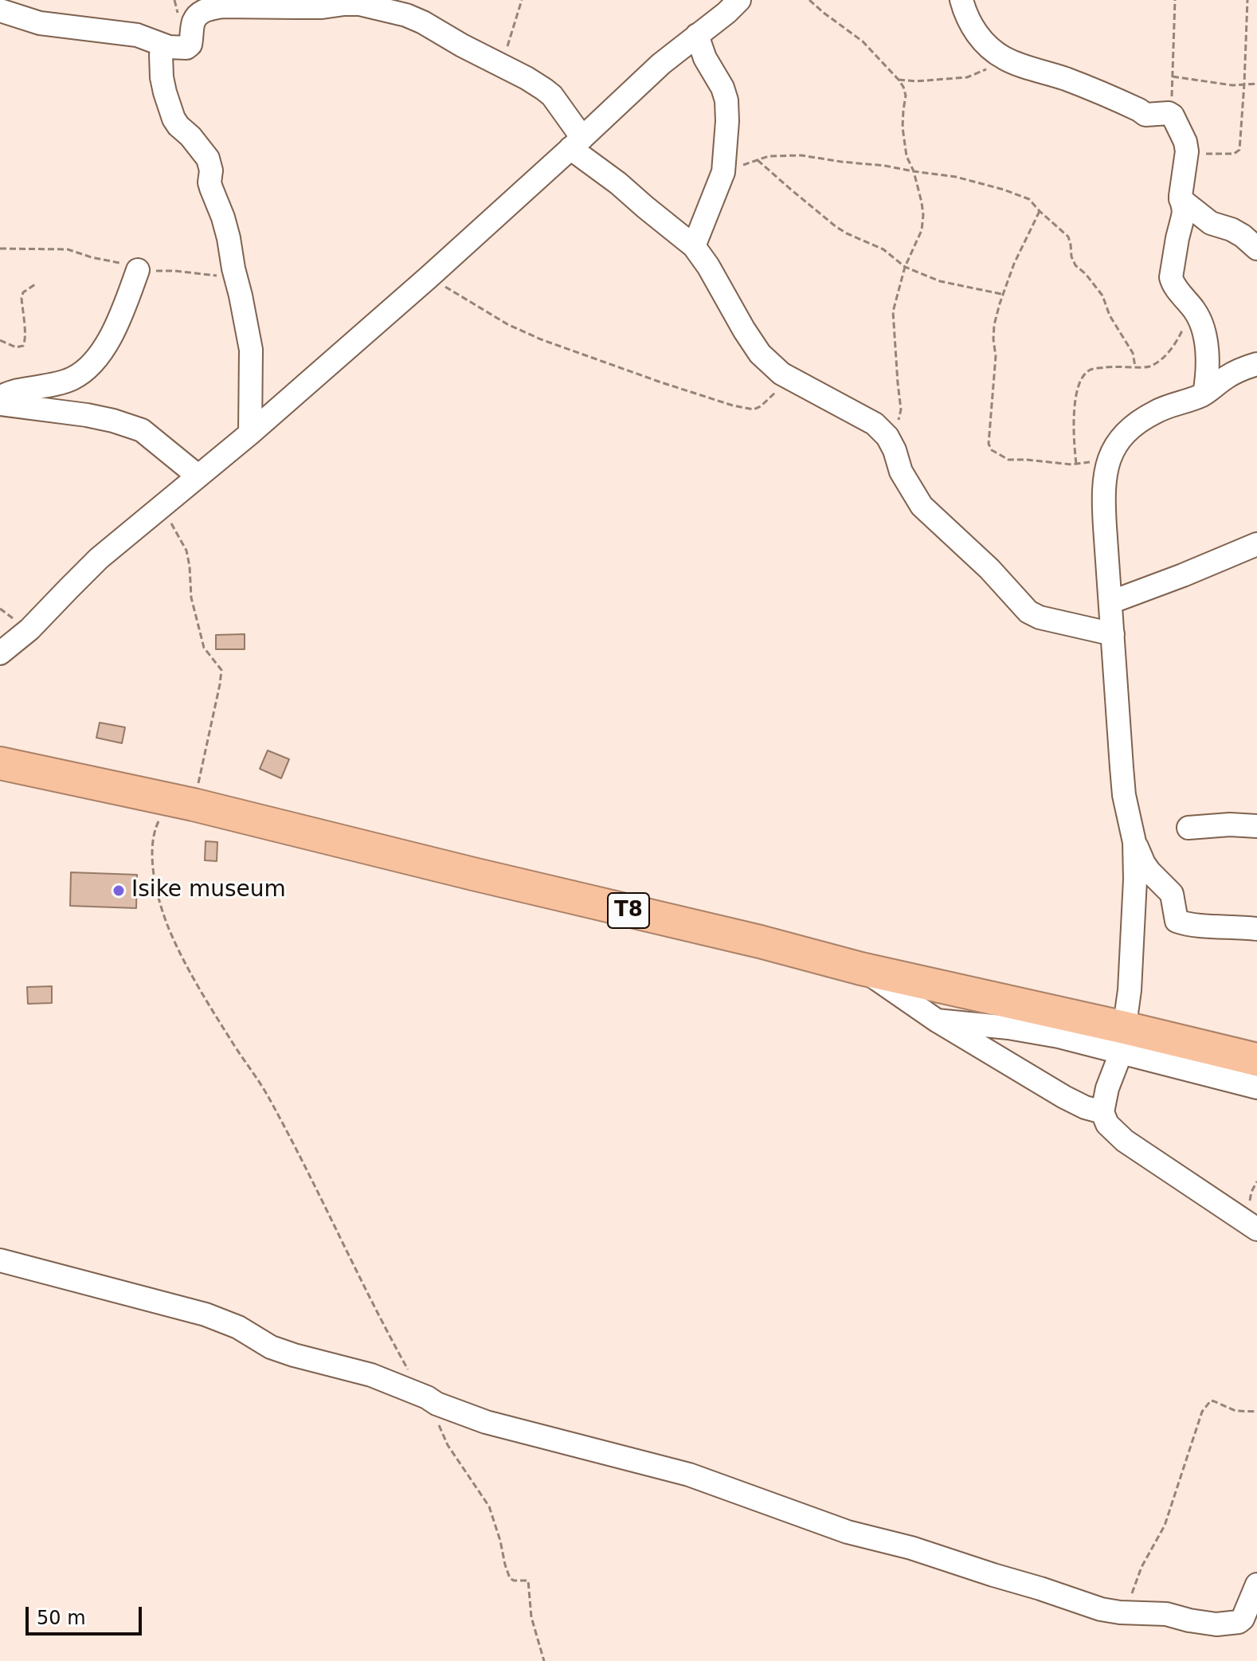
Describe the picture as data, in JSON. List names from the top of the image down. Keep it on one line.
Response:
{"streets":{"highway":["T8"]},"places":["Isike museum"],"scale_bar":"50 m"}
